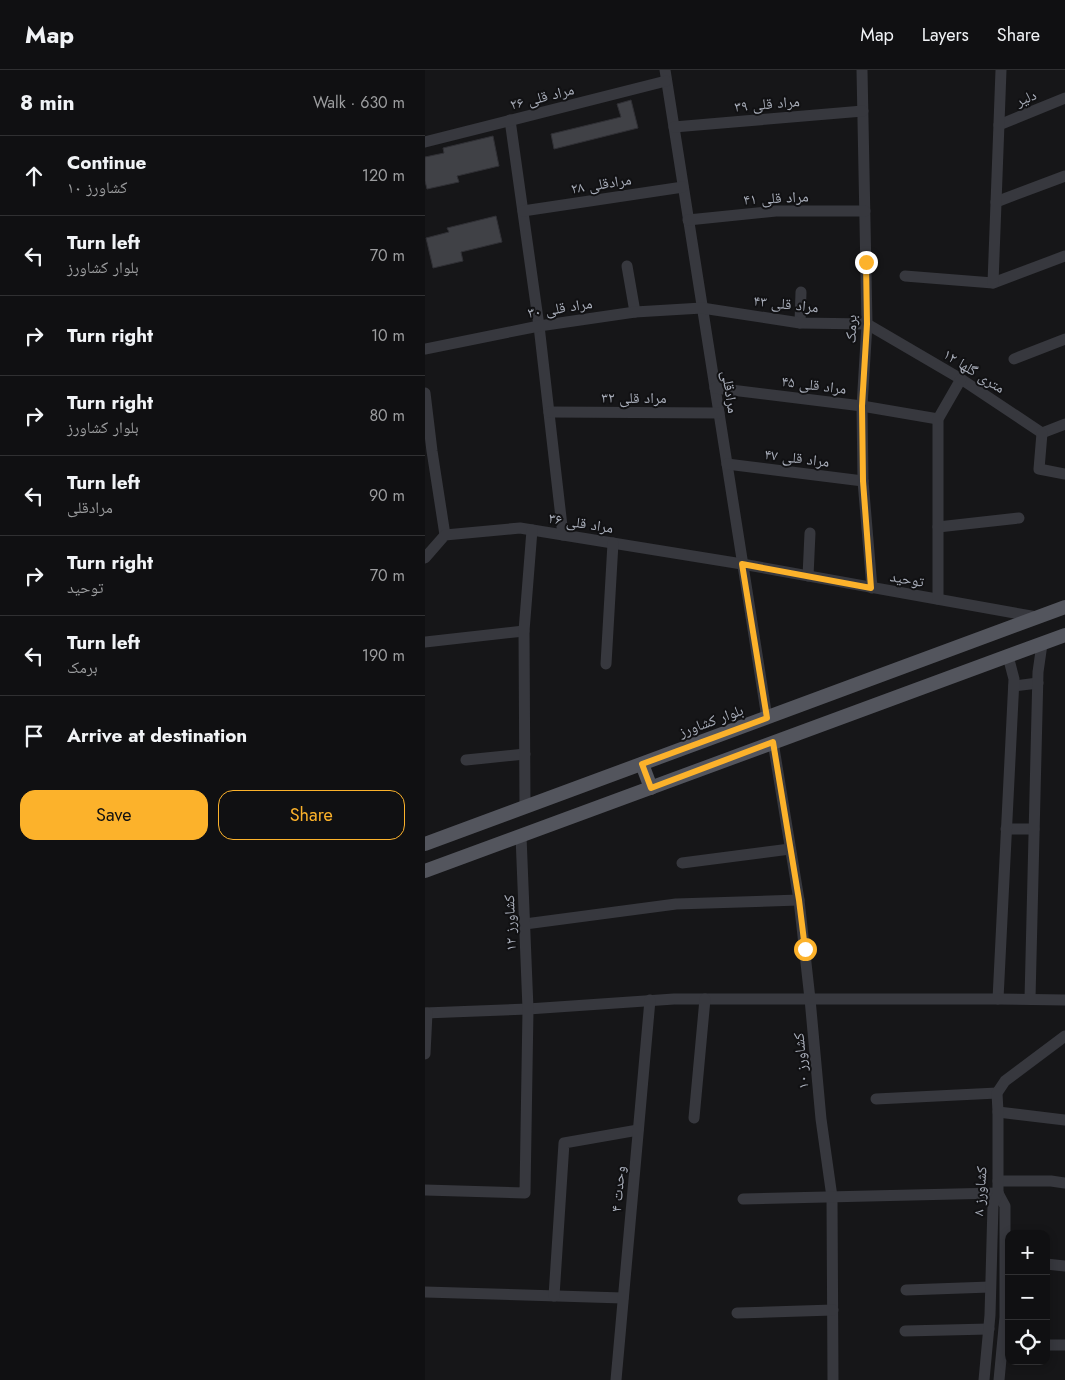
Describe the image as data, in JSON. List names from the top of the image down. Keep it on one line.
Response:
{"streets":{"main road":["بلوار کشاورز"],"street":["مراد قلی ۲۶","دلیر","مراد قلی ۳۹","مرادقلی ۲۸","مراد قلی ۴۱","مراد قلی ۴۳","مراد قلی ۳۰","برمک","۱۲ متری گلها","مراد قلی ۴۵","مرادقلی","مراد قلی ۳۲","مراد قلی ۴۷","مراد قلی ۳۶","توحید","کشاورز ۱۲","کشاورز ۱۰","وحدت ۴","کشاورز ۸"]},"crossings":[["مراد قلی ۲۶","مرادقلی"],["مراد قلی ۳۹","برمک"],["مراد قلی ۳۹","مرادقلی"],["مرادقلی ۲۸","مرادقلی"],["مراد قلی ۴۱","برمک"],["مراد قلی ۴۱","مرادقلی"],["مراد قلی ۴۳","مراد قلی ۳۰"],["مراد قلی ۴۳","برمک"],["مراد قلی ۴۳","۱۲ متری گلها"],["مراد قلی ۴۳","مرادقلی"],["مراد قلی ۳۰","مرادقلی"],["برمک","۱۲ متری گلها"],["برمک","مراد قلی ۴۵"],["برمک","مراد قلی ۴۷"],["برمک","توحید"],["مراد قلی ۴۵","مرادقلی"],["مرادقلی","مراد قلی ۳۲"],["مرادقلی","مراد قلی ۴۷"],["مرادقلی","مراد قلی ۳۶"],["مرادقلی","توحید"],["مرادقلی","بلوار کشاورز"],["مراد قلی ۳۶","توحید"],["توحید","بلوار کشاورز"]],"page":{"header":"Map","nav":["Map","Layers","Share"],"heading":["8 min","Walk · 630 m"],"list":[["Continue","کشاورز ۱۰","120 m"],["Turn left","بلوار کشاورز","70 m"],["Turn right","10 m"],["Turn right","بلوار کشاورز","80 m"],["Turn left","مرادقلی","90 m"],["Turn right","توحید","70 m"],["Turn left","برمک","190 m"],"Arrive at destination"],"buttons":["Save","Share"],"map_buttons":["+","−"]}}
